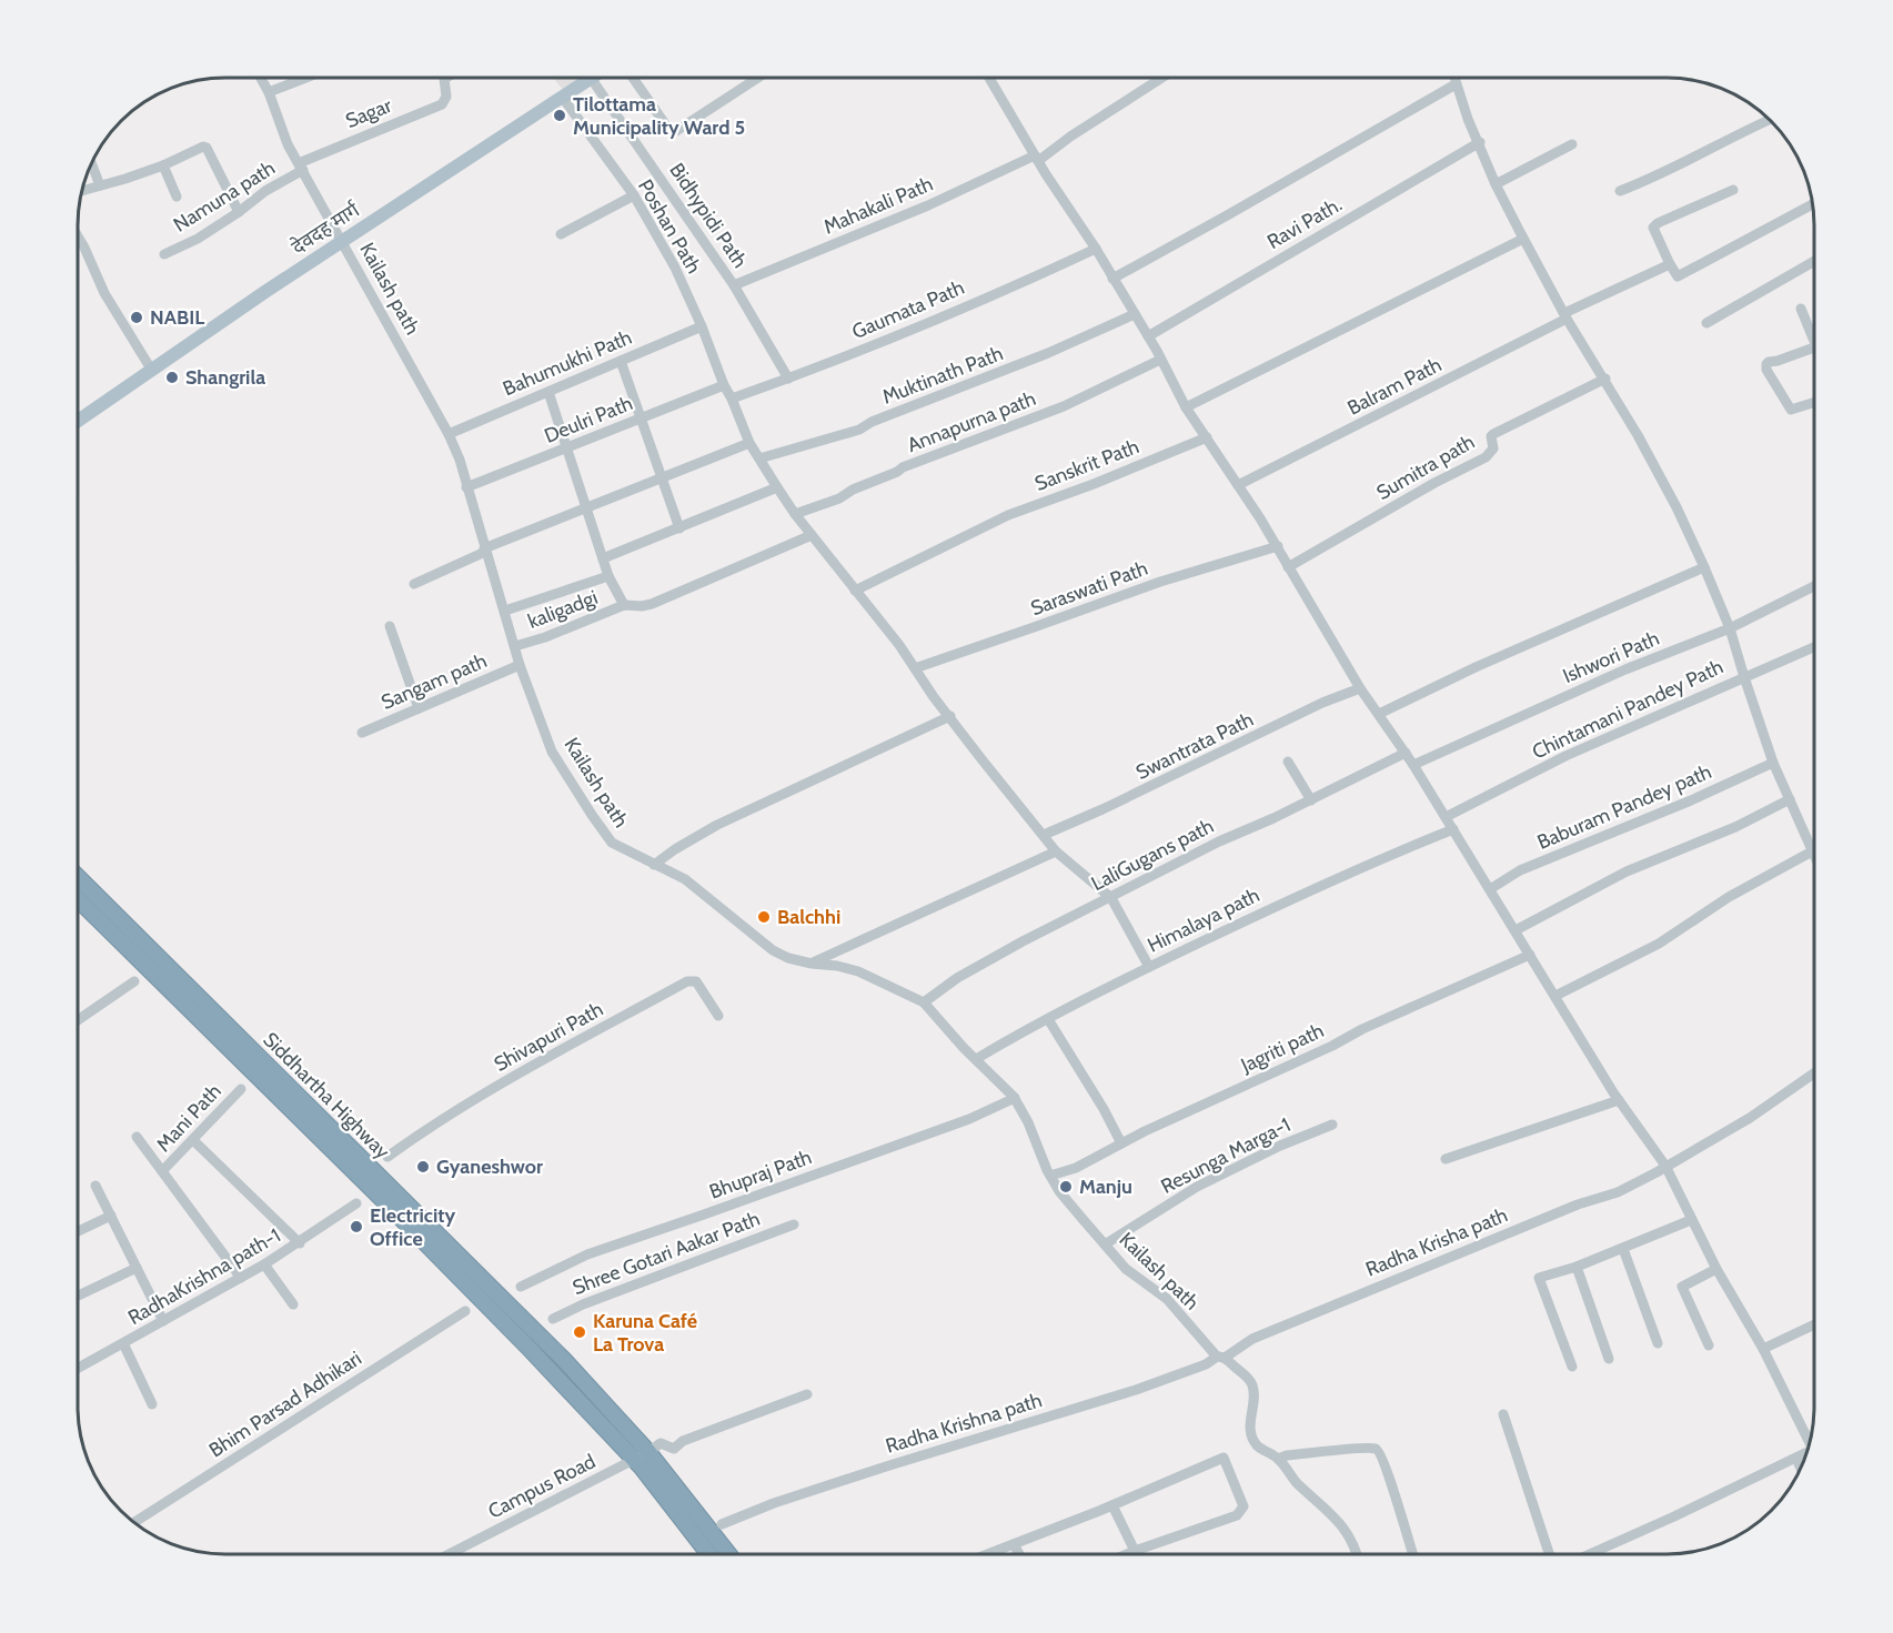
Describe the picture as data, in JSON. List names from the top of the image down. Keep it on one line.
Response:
{"streets":{"highway":["Siddhartha Highway"],"main road":["देवदह मार्ग"],"street":["Sagar","Namuna path","Mahakali Path","Bidhypidi Path","Ravi Path.","Poshan Path","Kailash path","Gaumata Path","Bahumukhi Path","Muktinath Path","Balram Path","Deulri Path","Annapurna path","Sanskrit Path","Sumitra path","Saraswati Path","kaligadgi","Ishwori Path","Sangam path","Chintamani Pandey Path","Swantrata Path","Baburam Pandey path","LaliGugans path","Himalaya path","Shivapuri Path","Jagriti path","Mani Path","Resunga Marga-1","Bhupraj Path","Radha Krisha path","Shree Gotari Aakar Path","RadhaKrishna path-1","Bhim Parsad Adhikari","Radha Krishna path","Campus Road"]},"crossings":[["Sagar","Namuna path"],["Sagar","Kailash path"],["Namuna path","Kailash path"],["Mahakali Path","Bidhypidi Path"],["Bidhypidi Path","Gaumata Path"],["Poshan Path","देवदह मार्ग"],["Poshan Path","Gaumata Path"],["Poshan Path","Bahumukhi Path"],["Poshan Path","Muktinath Path"],["Poshan Path","Deulri Path"],["Poshan Path","Annapurna path"],["Poshan Path","Sanskrit Path"],["Poshan Path","Saraswati Path"],["Poshan Path","kaligadgi"],["Poshan Path","Swantrata Path"],["Poshan Path","LaliGugans path"],["देवदह मार्ग","Kailash path"],["Kailash path","Bahumukhi Path"],["Kailash path","Deulri Path"],["Kailash path","kaligadgi"],["Kailash path","Sangam path"],["Kailash path","LaliGugans path"],["Kailash path","Himalaya path"],["Kailash path","Jagriti path"],["Kailash path","Resunga Marga-1"],["Kailash path","Bhupraj Path"],["Kailash path","Radha Krisha path"],["Kailash path","Radha Krishna path"],["Siddhartha Highway","Campus Road"],["Radha Krisha path","Radha Krishna path"]],"places":["Tilottama Municipality Ward 5","NABIL","Shangrila","Balchhi","Gyaneshwor","Manju","Electricity Office","Karuna Café La Trova"]}
